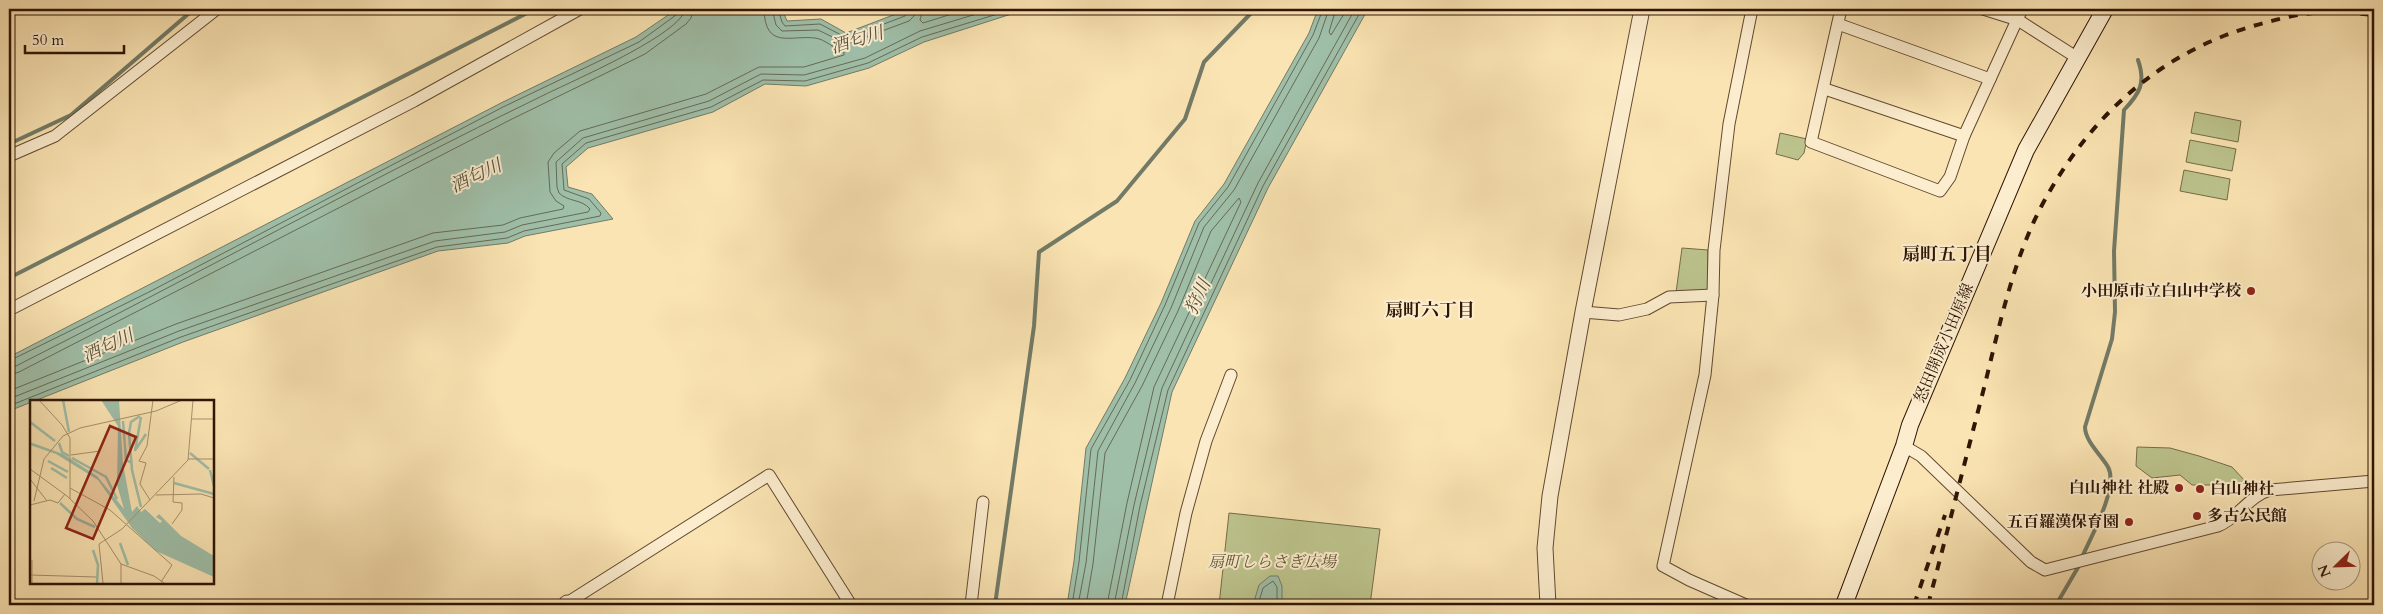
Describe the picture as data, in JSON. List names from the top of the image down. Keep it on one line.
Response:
{"streets":{"main road":["怒田開成小田原線"]},"districts":["扇町五丁目","扇町六丁目"],"water":["酒匂川","狩川"],"parks":["扇町しらさぎ広場"],"places":["小田原市立白山中学校","白山神社 社殿","白山神社","多古公民館","五百羅漢保育園"],"scale_bar":"50 m","north":"bottom left"}
